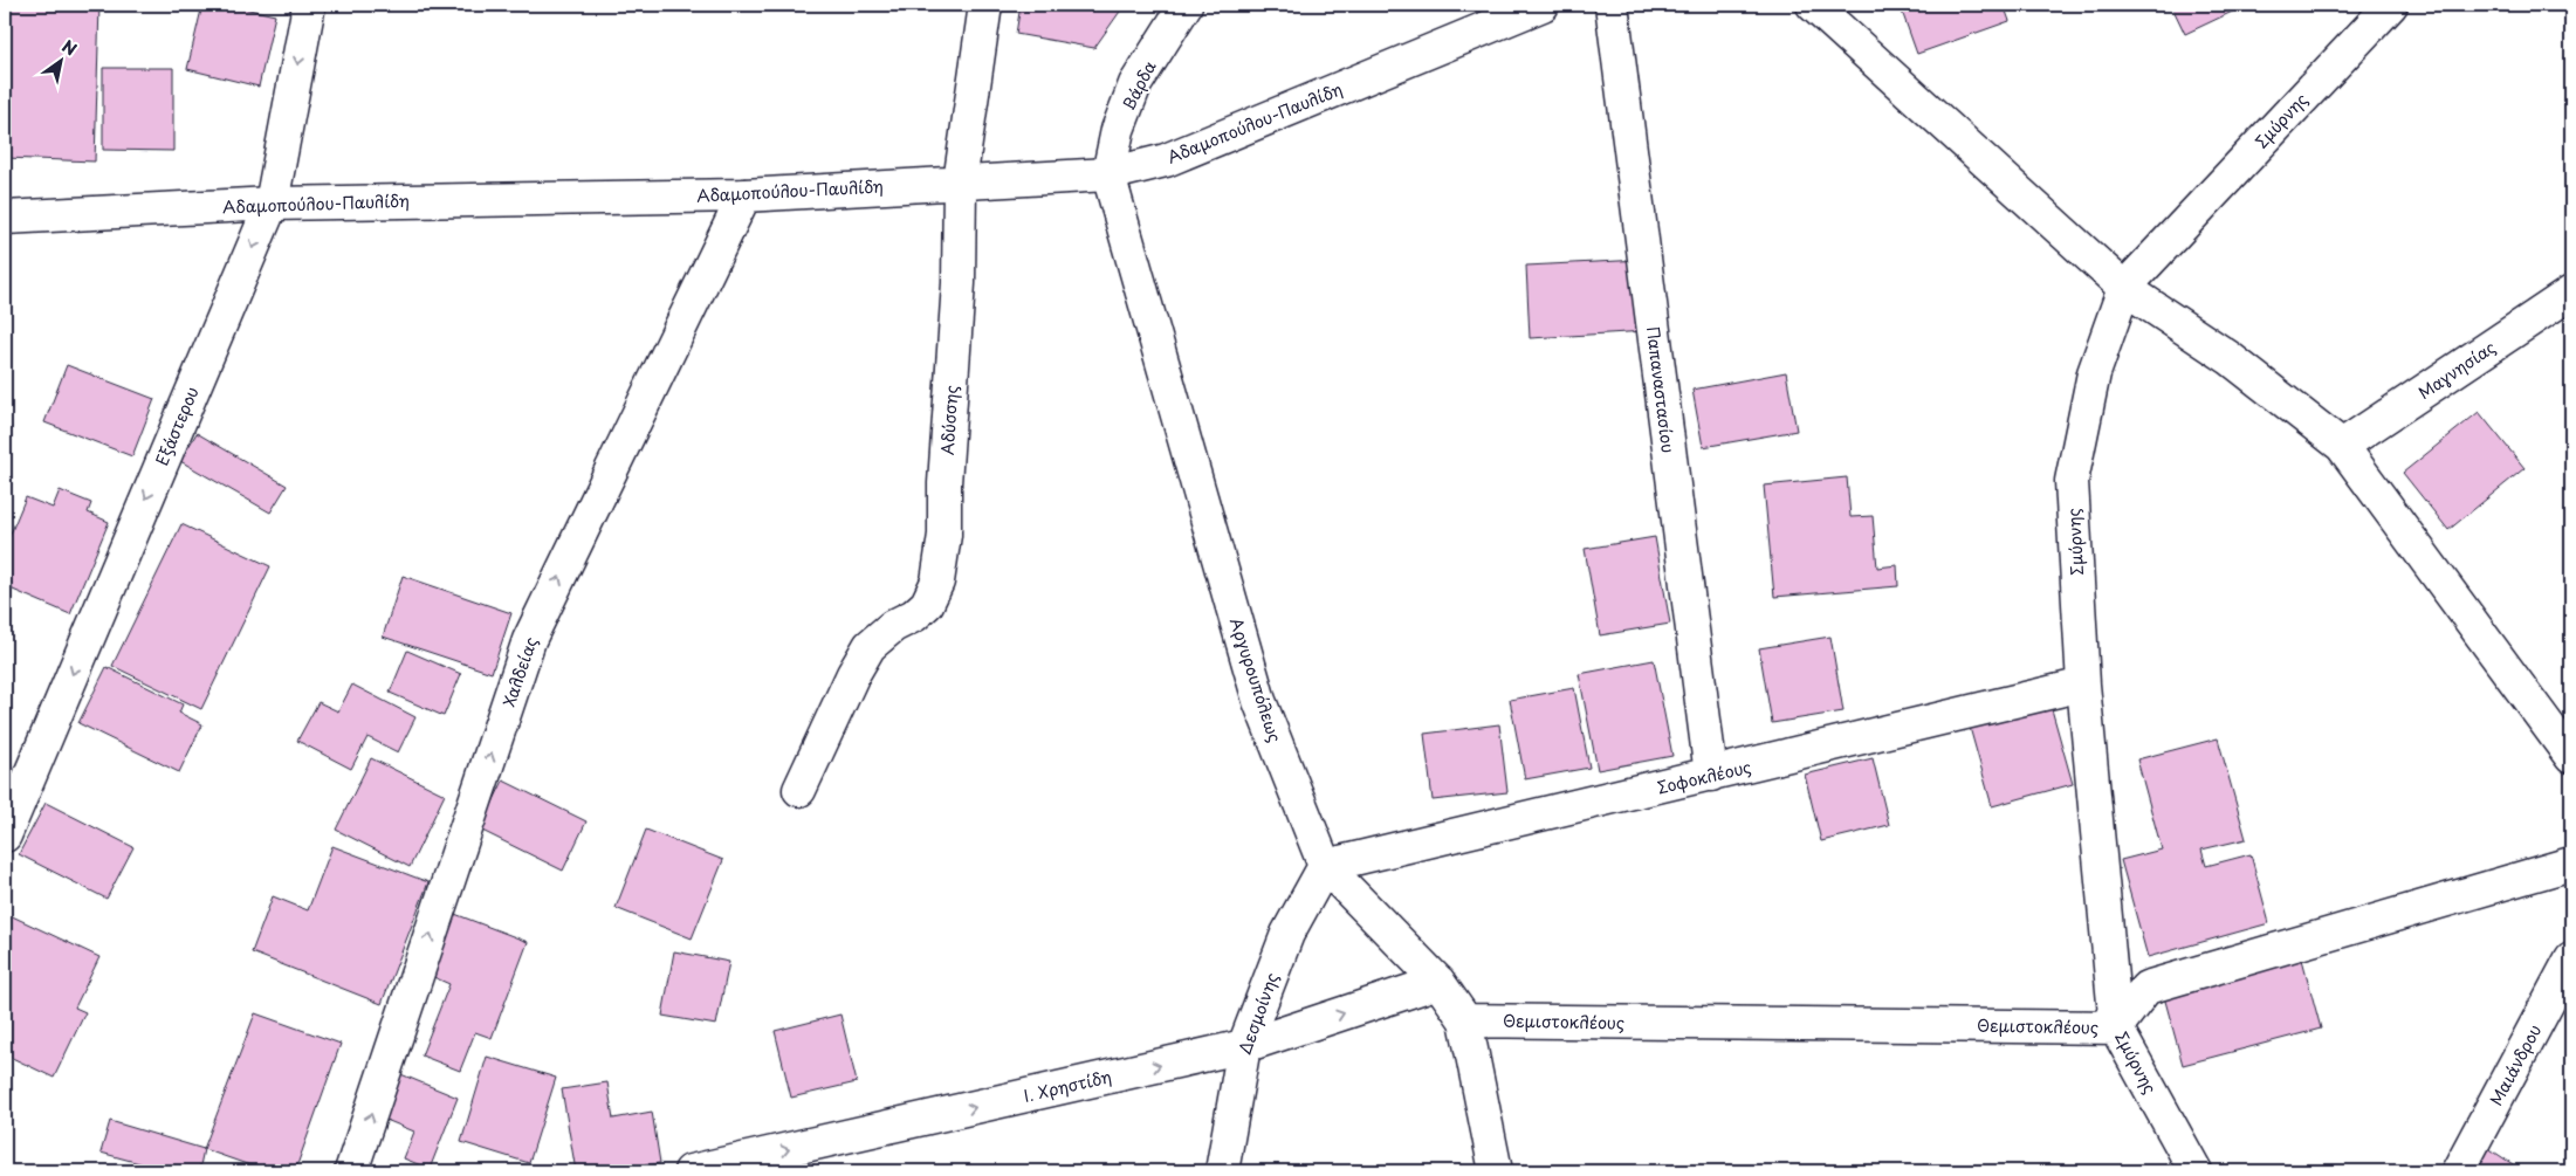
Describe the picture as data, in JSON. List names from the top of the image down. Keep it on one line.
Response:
{"streets":{"street":["Βάρδα","Σμύρνης","Αδαμοπούλου-Παυλίδη","Μαγνησίας","Παπαναστασίου","Αδύσσης","Εξάστερου","Χαλδείας","Αργυρουπόλεως","Σοφοκλέους","Δεσμοίνης","Θεμιστοκλέους","Μαιάνδρου","Ι. Χρηστίδη"]},"crossings":[["Βάρδα","Αδαμοπούλου-Παυλίδη"],["Βάρδα","Αργυρουπόλεως"],["Σμύρνης","Σοφοκλέους"],["Σμύρνης","Θεμιστοκλέους"],["Αδαμοπούλου-Παυλίδη","Αδύσσης"],["Αδαμοπούλου-Παυλίδη","Εξάστερου"],["Αδαμοπούλου-Παυλίδη","Χαλδείας"],["Αδαμοπούλου-Παυλίδη","Αργυρουπόλεως"],["Παπαναστασίου","Σοφοκλέους"],["Αργυρουπόλεως","Σοφοκλέους"],["Αργυρουπόλεως","Δεσμοίνης"],["Αργυρουπόλεως","Θεμιστοκλέους"],["Αργυρουπόλεως","Ι. Χρηστίδη"],["Σοφοκλέους","Δεσμοίνης"],["Δεσμοίνης","Ι. Χρηστίδη"]],"one_way":["Εξάστερου","Χαλδείας","Ι. Χρηστίδη"],"north":"top right"}
